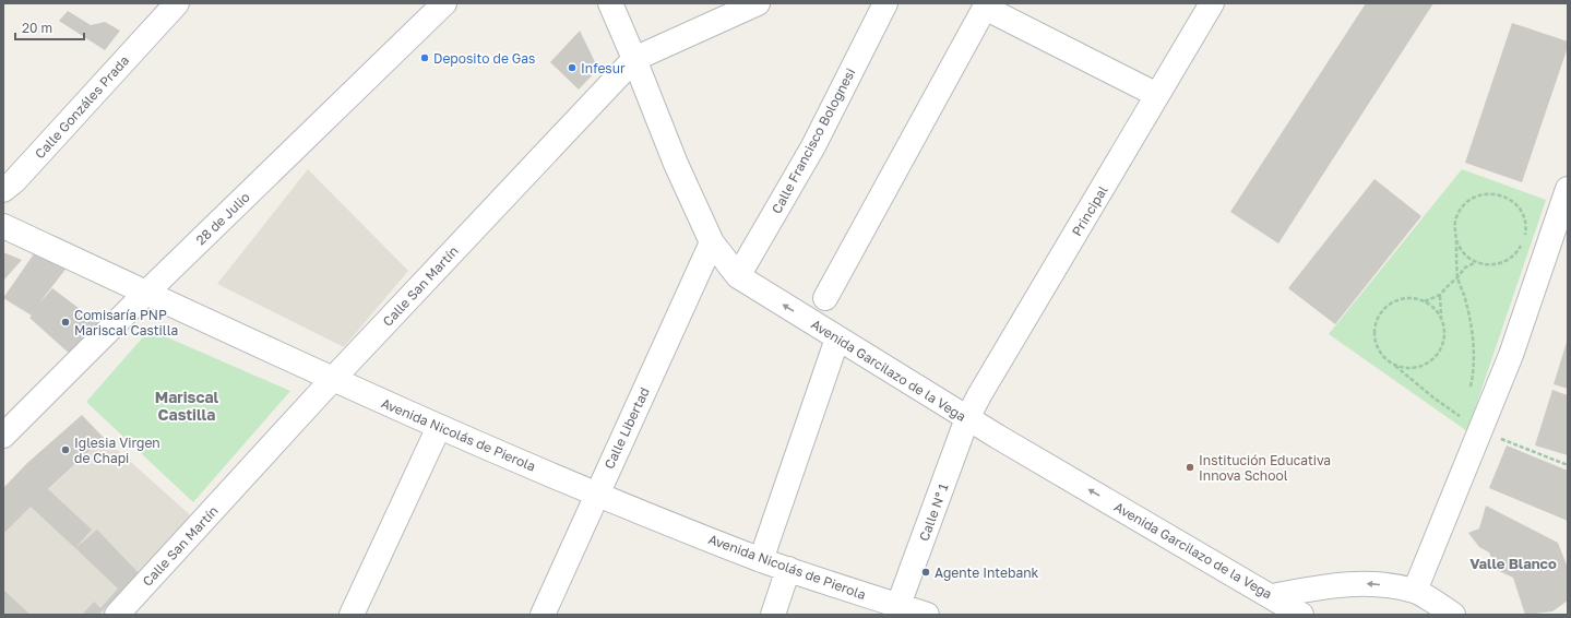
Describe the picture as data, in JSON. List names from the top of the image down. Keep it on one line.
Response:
{"streets":{"street":["Calle Gonzáles Prada","Calle Francisco Bolognesi","Principal","28 de Julio","Calle San Martín","Avenida Garcilazo de la Vega","Calle Libertad","Avenida Nicolás de Pierola","Calle N° 1"]},"crossings":[["Calle Francisco Bolognesi","Avenida Garcilazo de la Vega"],["Principal","Avenida Garcilazo de la Vega"],["Principal","Calle N° 1"],["28 de Julio","Avenida Nicolás de Pierola"],["Calle San Martín","Avenida Garcilazo de la Vega"],["Calle San Martín","Avenida Nicolás de Pierola"],["Avenida Garcilazo de la Vega","Calle Libertad"],["Avenida Garcilazo de la Vega","Calle N° 1"],["Calle Libertad","Avenida Nicolás de Pierola"],["Avenida Nicolás de Pierola","Calle N° 1"]],"one_way":["Avenida Garcilazo de la Vega"],"districts":["Mariscal Castilla","Valle Blanco"],"places":["Deposito de Gas","Infesur","Comisaría PNP Mariscal Castilla","Iglesia Virgen de Chapi","Institución Educativa Innova School","Agente Intebank"],"scale_bar":"20 m"}
